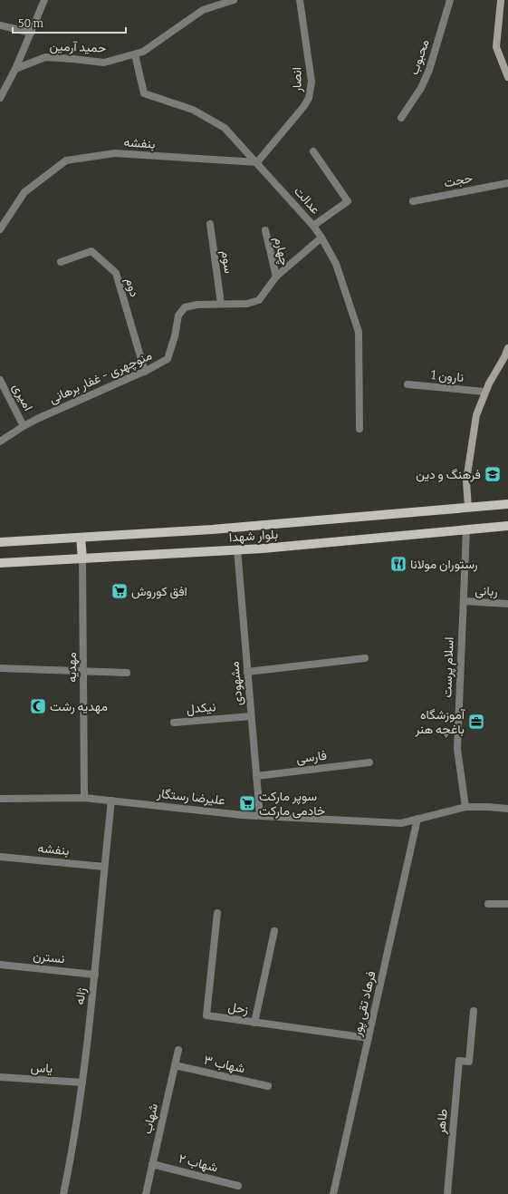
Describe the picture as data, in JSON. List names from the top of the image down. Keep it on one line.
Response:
{"streets":{"main road":["بلوار شهدا"],"street":["حمید آرمین","محبوب","انصار","بنفشه","حجت","عدالت","چهارم","سوم","دوم","نارون 1","منوچهری - غفار برهانی","امیری","ربانی","مهدیه","اسلام پرست","مشهودی","نیکدل","فارسی","علیرضا رستگار","نسترن","ژاله","فرهاد تقی پور","زحل","شهاب ۳","یاس","شهاب","طاهر","شهاب ۲"]},"crossings":[["حمید آرمین","عدالت"],["انصار","بنفشه"],["انصار","عدالت"],["بنفشه","عدالت"],["بنفشه","ژاله"],["عدالت","منوچهری - غفار برهانی"],["چهارم","منوچهری - غفار برهانی"],["سوم","منوچهری - غفار برهانی"],["دوم","منوچهری - غفار برهانی"],["منوچهری - غفار برهانی","امیری"],["بلوار شهدا","مهدیه"],["بلوار شهدا","اسلام پرست"],["بلوار شهدا","مشهودی"],["ربانی","اسلام پرست"],["مهدیه","علیرضا رستگار"],["اسلام پرست","علیرضا رستگار"],["مشهودی","نیکدل"],["مشهودی","فارسی"],["مشهودی","علیرضا رستگار"],["علیرضا رستگار","ژاله"],["علیرضا رستگار","فرهاد تقی پور"],["نسترن","ژاله"],["ژاله","یاس"],["فرهاد تقی پور","زحل"],["شهاب ۳","شهاب"],["شهاب","شهاب ۲"]],"places":{"school or university":["فرهنگ و دین"],"restaurant":["رستوران مولانا"],"supermarket":["افق کوروش","سوپر مارکت خادمی مارکت"],"mosque":["مهدیه رشت"],"office":["آموزشگاه باغچه هنر"]},"scale_bar":"50 m"}
